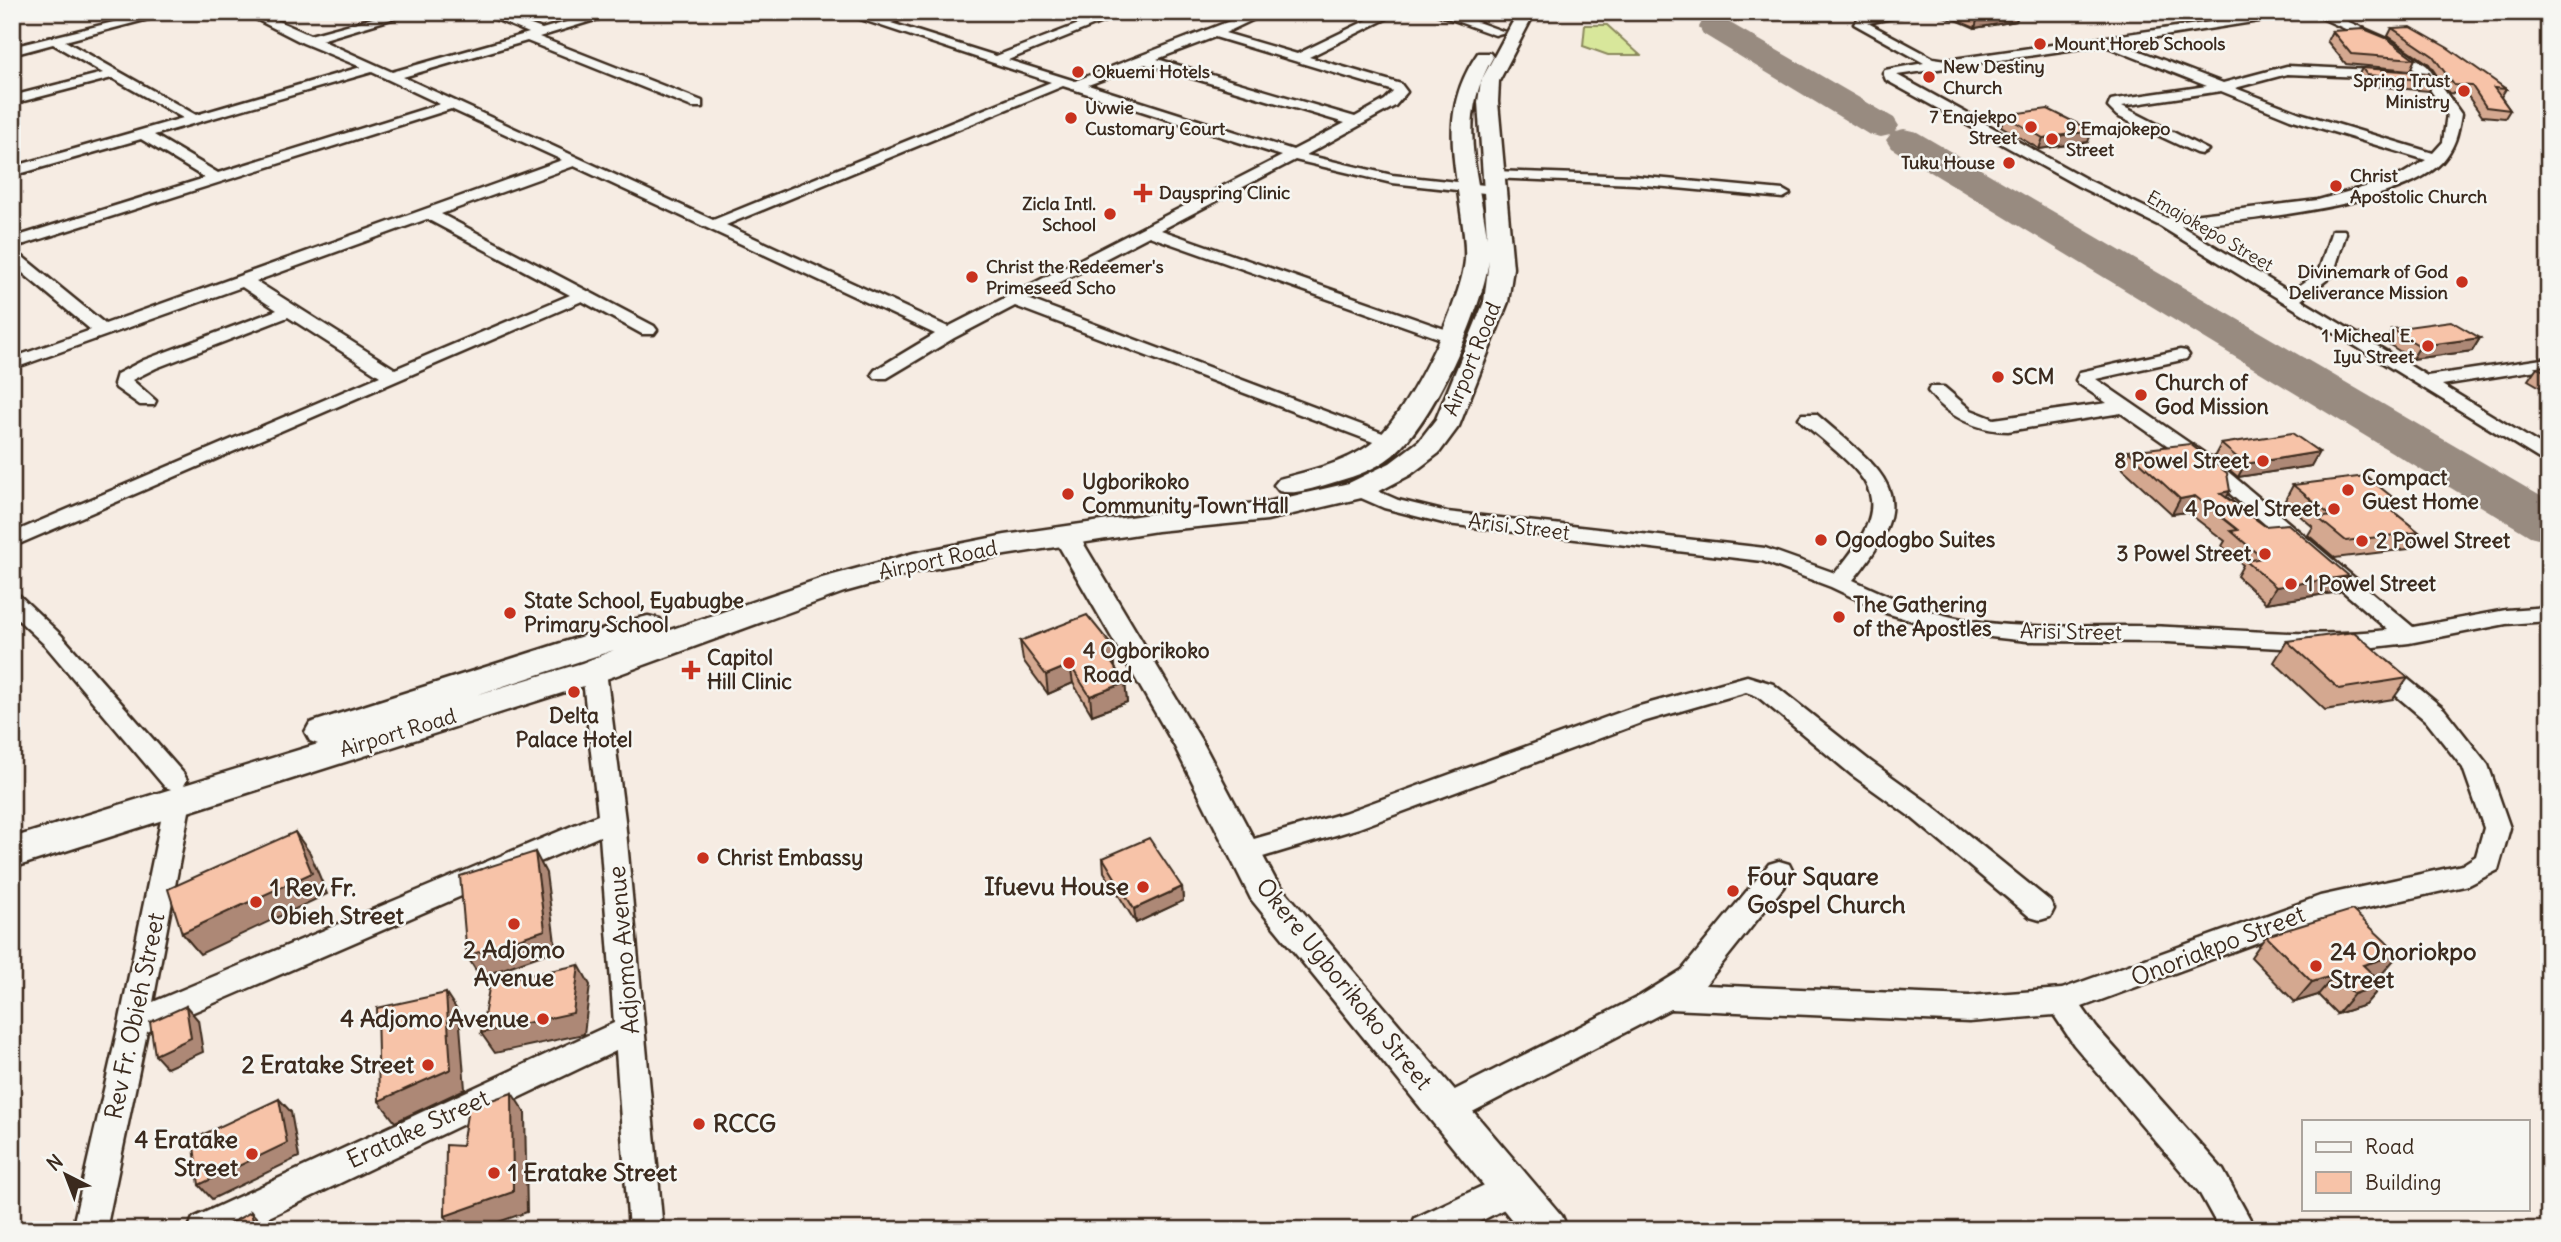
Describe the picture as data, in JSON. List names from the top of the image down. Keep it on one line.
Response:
{"streets":{"main road":["Airport Road"],"street":["Emajokepo Street","Arisi Street","Onoriakpo Street","Adjomo Avenue","Okere Ugborikoko Street","Rev Fr. Obieh Street","Eratake Street"]},"crossings":[["Airport Road","Arisi Street"],["Airport Road","Adjomo Avenue"],["Airport Road","Okere Ugborikoko Street"],["Airport Road","Rev Fr. Obieh Street"],["Arisi Street","Onoriakpo Street"],["Adjomo Avenue","Eratake Street"]],"places":{"other":["Mount Horeb Schools","Okuemi Hotels","New Destiny Church","Spring Trust Ministry","Uvwie Customary Court","7 Enajekpo Street","9 Emajokepo Street","Tuku House","Christ Apostolic Church","Zicla Intl. School","Christ the Redeemer's Primeseed Scho","Divinemark of God Deliverance Mission","1 Micheal E. Iyu Street","SCM","Church of God Mission","8 Powel Street","Compact Guest Home","Ugborikoko Community Town Hall","4 Powel Street","Ogodogbo Suites","2 Powel Street","3 Powel Street","1 Powel Street","State School, Eyabugbe Primary School","The Gathering of the Apostles","4 Ogborikoko Road","Delta Palace Hotel","Christ Embassy","Ifuevu House","Four Square Gospel Church","1 Rev Fr. Obieh Street","2 Adjomo Avenue","24 Onoriokpo Street","4 Adjomo Avenue","2 Eratake Street","RCCG","4 Eratake Street","1 Eratake Street"],"health":["Dayspring Clinic","Capitol Hill Clinic"]},"legend":["Road","Building"],"north":"top left"}
